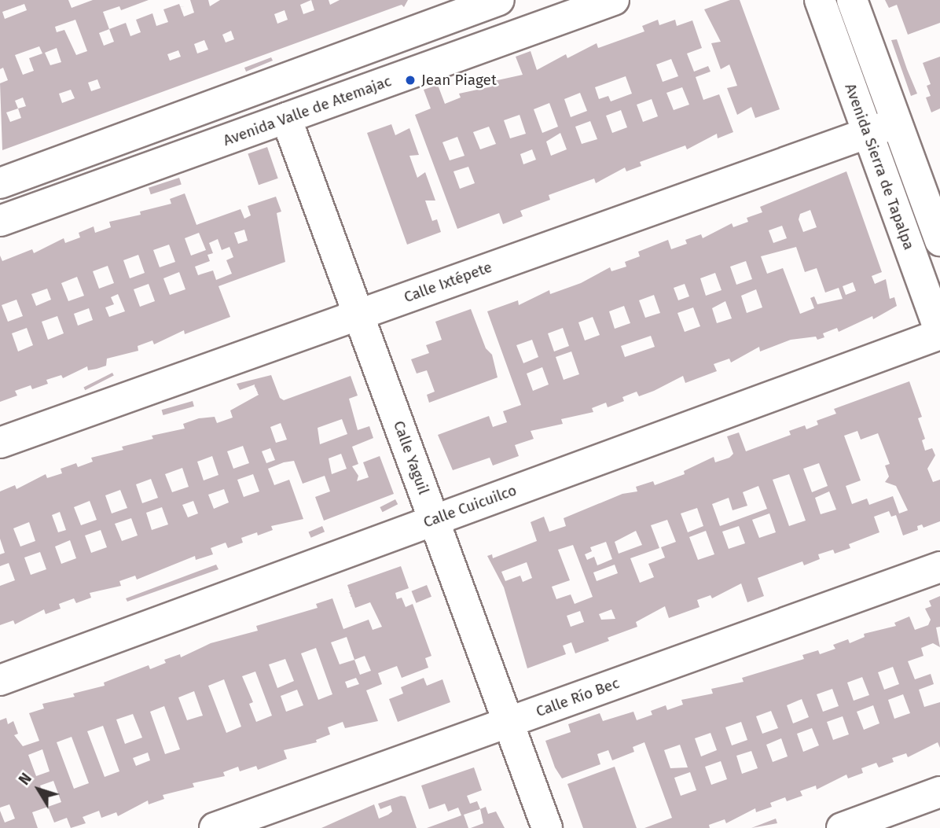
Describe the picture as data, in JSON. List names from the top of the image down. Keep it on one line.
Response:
{"streets":{"street":["Avenida Valle de Atemajac","Avenida Sierra de Tapalpa","Calle Ixtépete","Calle Yaguil","Calle Cuicuilco","Calle Río Bec"]},"crossings":[["Avenida Valle de Atemajac","Calle Yaguil"],["Avenida Sierra de Tapalpa","Calle Ixtépete"],["Avenida Sierra de Tapalpa","Calle Cuicuilco"],["Calle Ixtépete","Calle Yaguil"],["Calle Yaguil","Calle Cuicuilco"],["Calle Yaguil","Calle Río Bec"]],"places":["Jean Piaget"],"north":"top left"}
